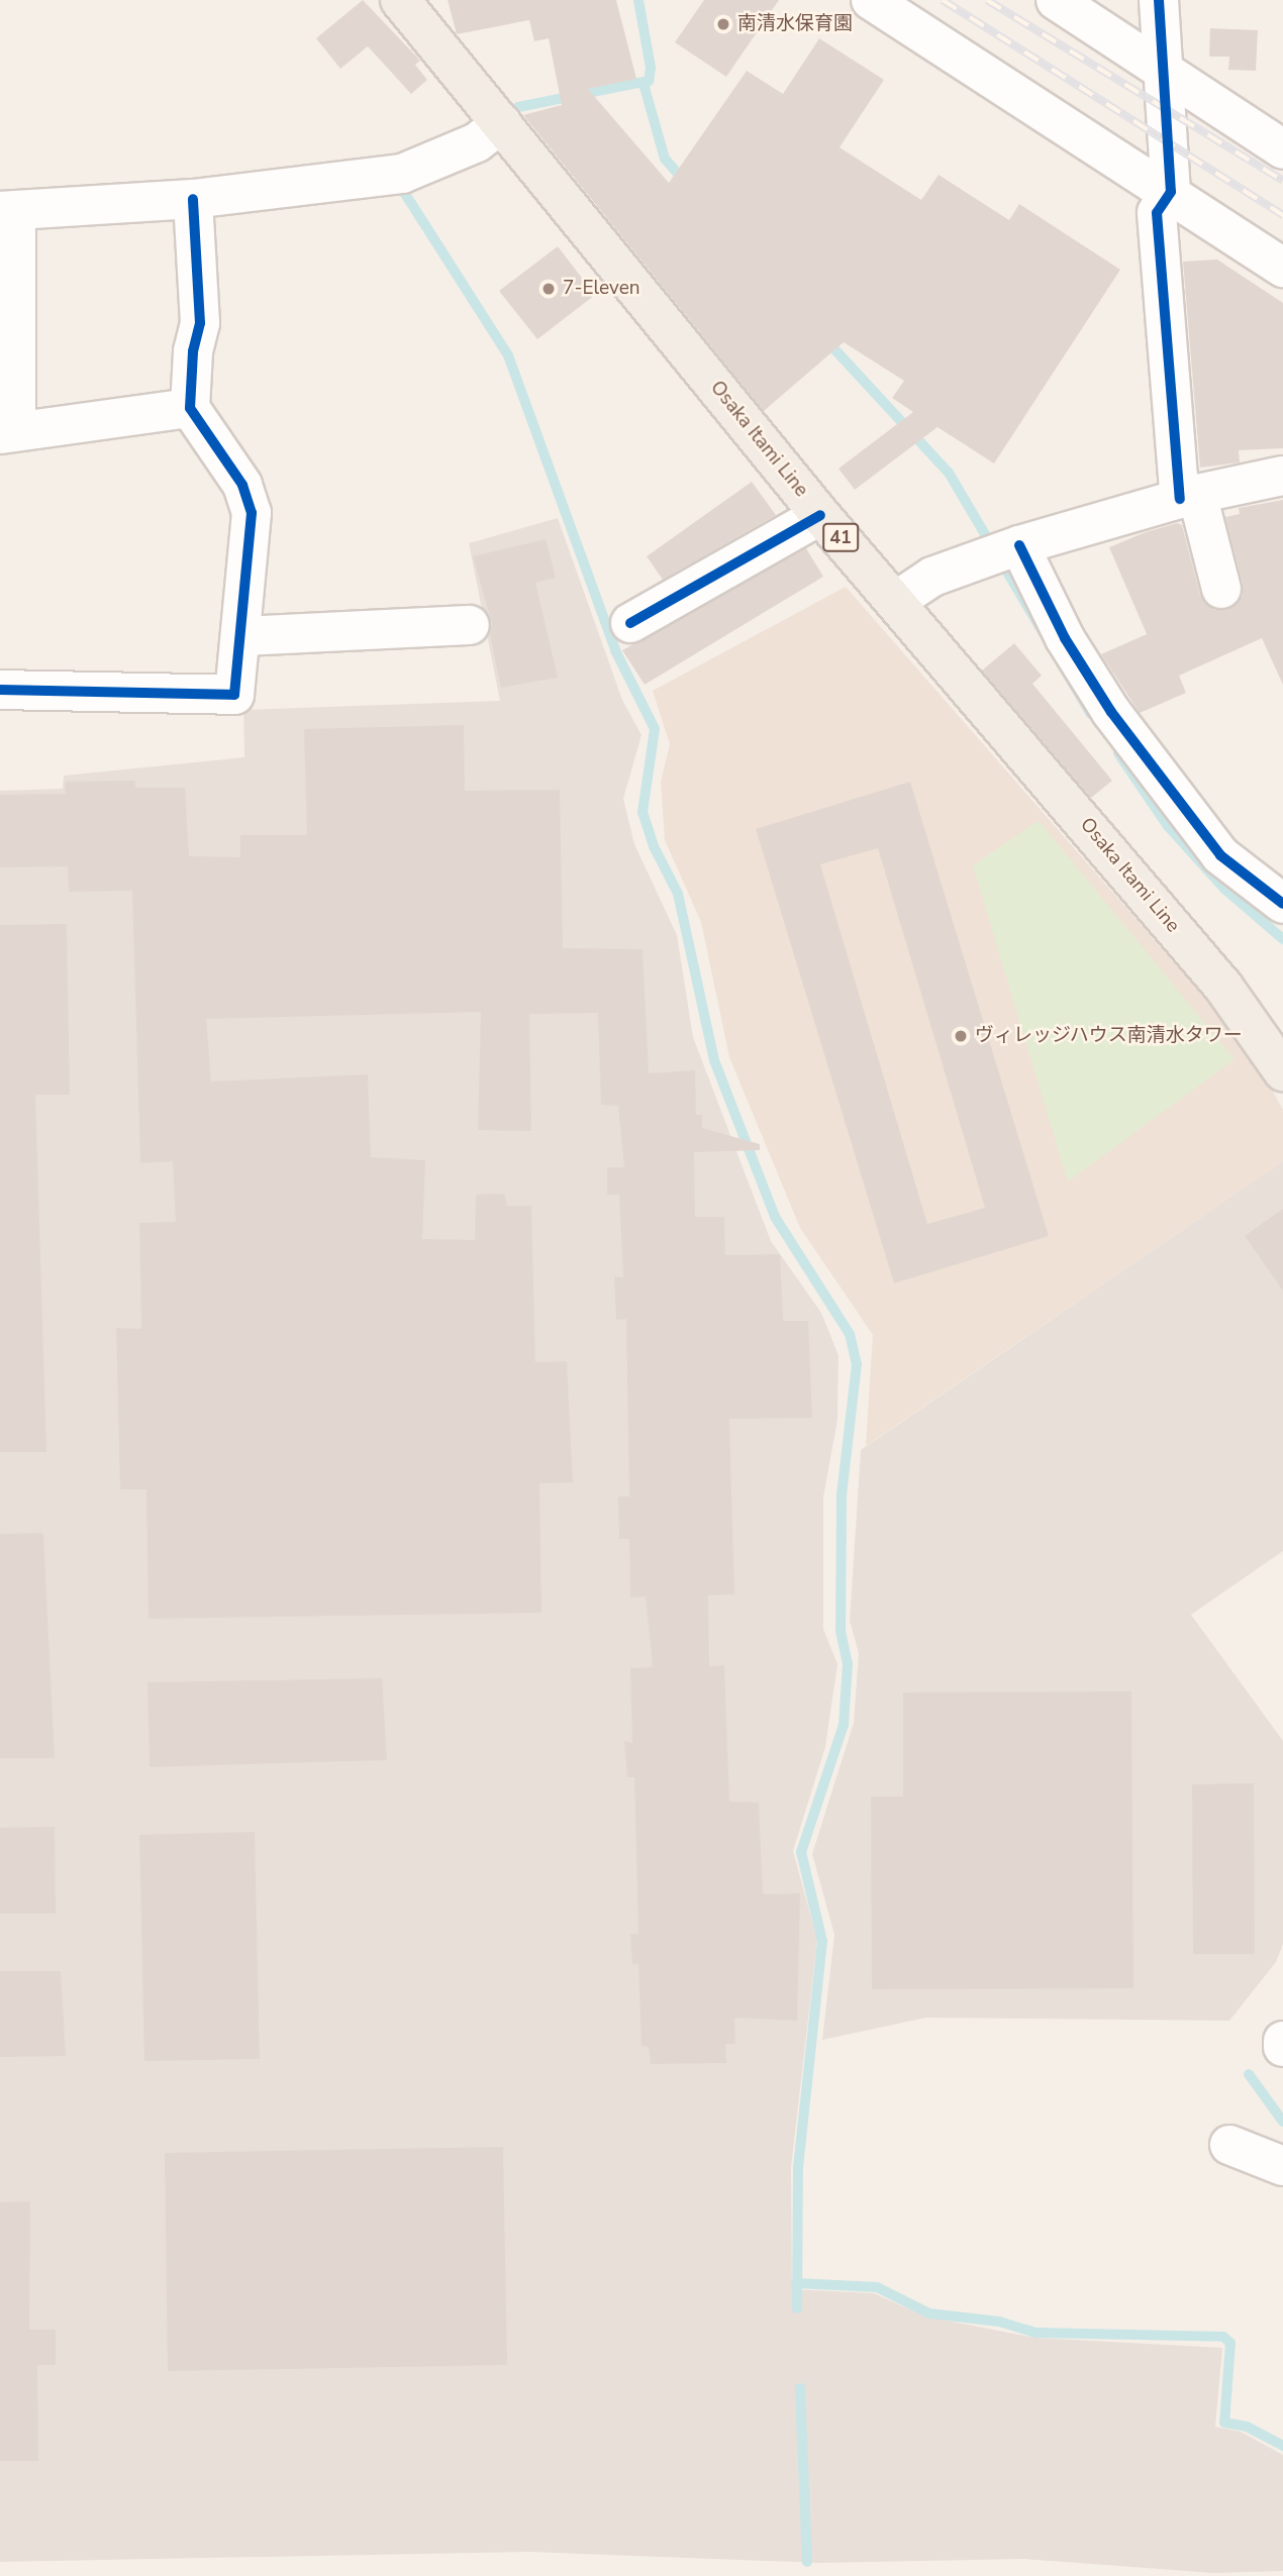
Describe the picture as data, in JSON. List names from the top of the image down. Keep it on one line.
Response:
{"streets":{"main road":["Osaka Itami Line","41"]},"places":["南清水保育園","7-Eleven","ヴィレッジハウス南清水タワー"]}
